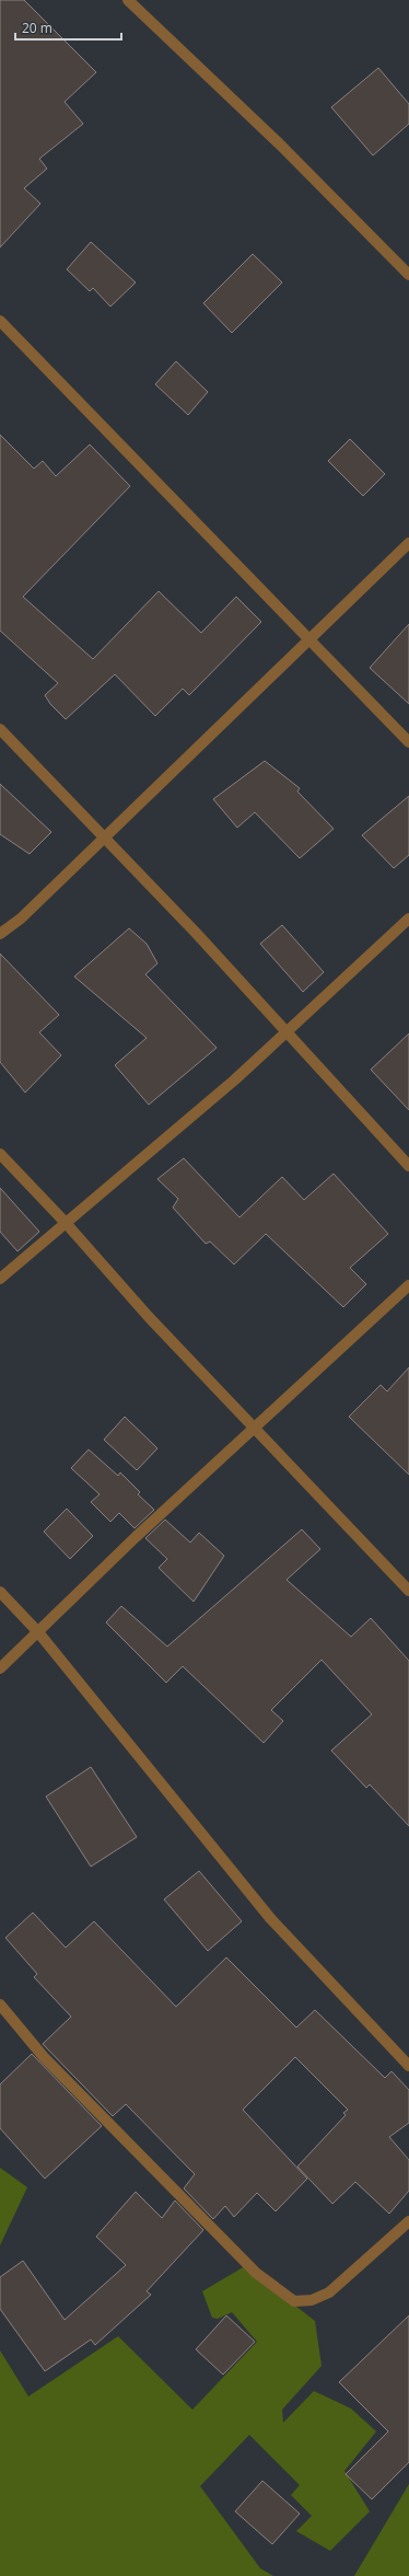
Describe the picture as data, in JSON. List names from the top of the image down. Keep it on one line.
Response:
{"scale_bar":"20 m"}
